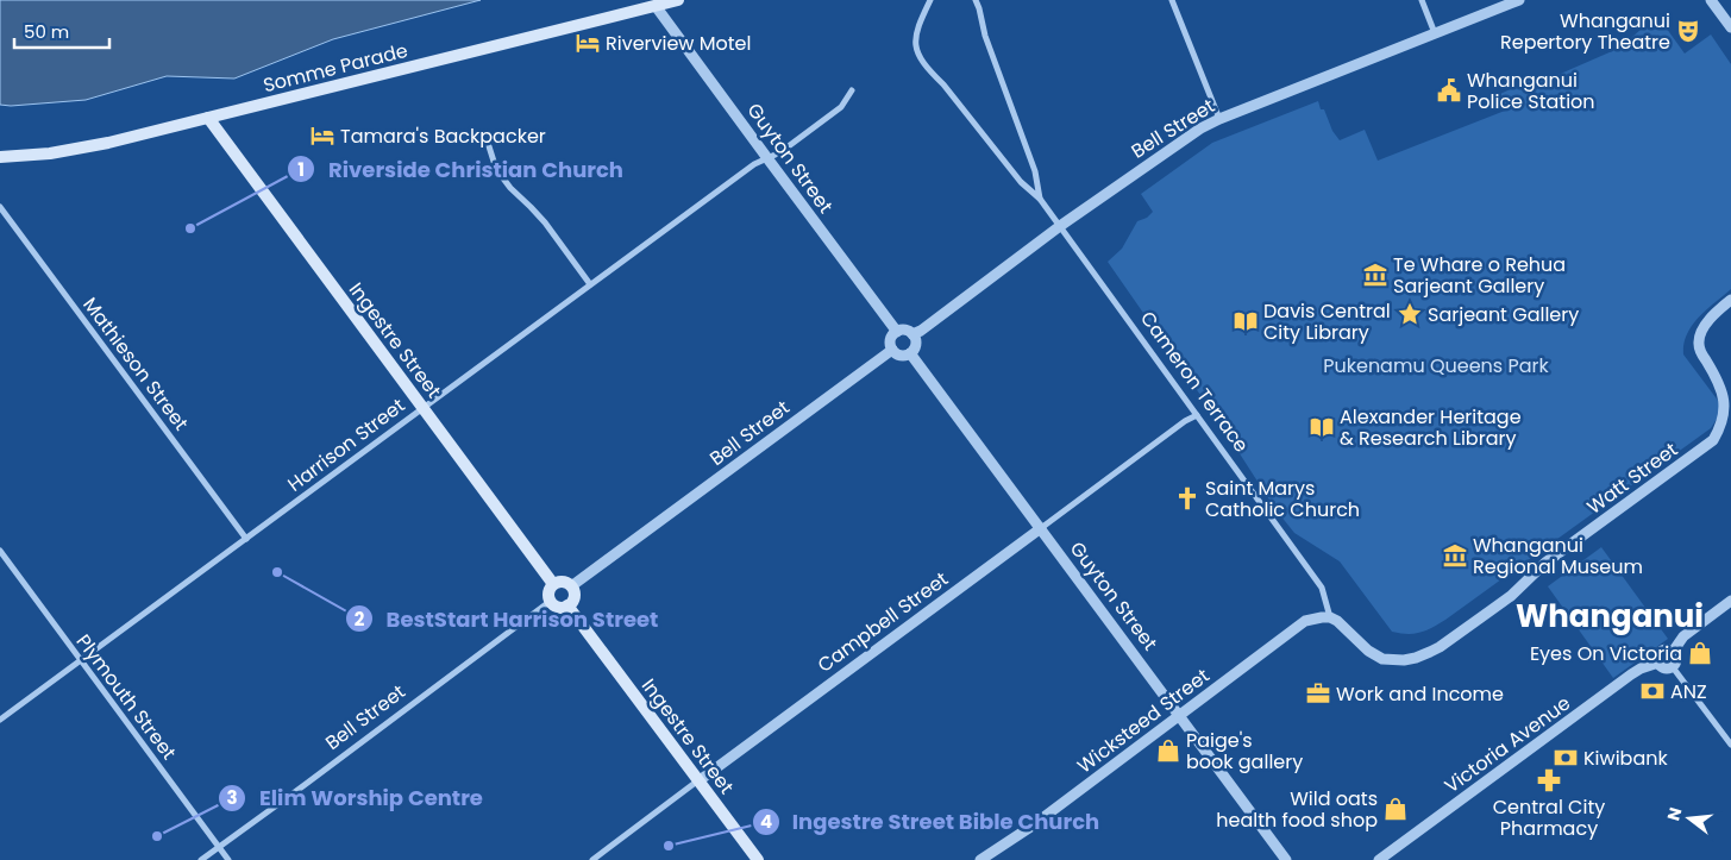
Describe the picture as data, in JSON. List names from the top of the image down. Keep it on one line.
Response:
{"streets":{"main road":["Somme Parade","Ingestre Street"],"street":["Bell Street","Guyton Street","Mathieson Street","Cameron Terrace","Harrison Street","Watt Street","Campbell Street","Plymouth Street","Wicksteed Street","Victoria Avenue"]},"crossings":[["Somme Parade","Guyton Street"],["Somme Parade","Ingestre Street"],["Bell Street","Guyton Street"],["Bell Street","Ingestre Street"],["Bell Street","Cameron Terrace"],["Bell Street","Plymouth Street"],["Guyton Street","Harrison Street"],["Guyton Street","Campbell Street"],["Guyton Street","Wicksteed Street"],["Ingestre Street","Harrison Street"],["Ingestre Street","Campbell Street"],["Mathieson Street","Harrison Street"],["Cameron Terrace","Watt Street"],["Cameron Terrace","Campbell Street"],["Cameron Terrace","Wicksteed Street"],["Harrison Street","Plymouth Street"],["Watt Street","Wicksteed Street"]],"districts":["Whanganui"],"parks":["Pukenamu Queens Park"],"places":{"theatre":["Whanganui Repertory Theatre"],"hotel":["Riverview Motel","Tamara's Backpacker"],"public building":["Whanganui Police Station"],"other":["Riverside Christian Church","BestStart Harrison Street","Elim Worship Centre","Ingestre Street Bible Church"],"museum":["Te Whare o Rehua Sarjeant Gallery","Whanganui Regional Museum"],"place":["Sarjeant Gallery"],"library":["Davis Central City Library","Alexander Heritage & Research Library"],"church":["Saint Marys Catholic Church"],"shop":["Eyes On Victoria","Paige's book gallery","Wild oats health food shop"],"bank":["ANZ","Kiwibank"],"office":["Work and Income"],"pharmacy":["Central City Pharmacy"]},"scale_bar":"50 m","north":"left"}
